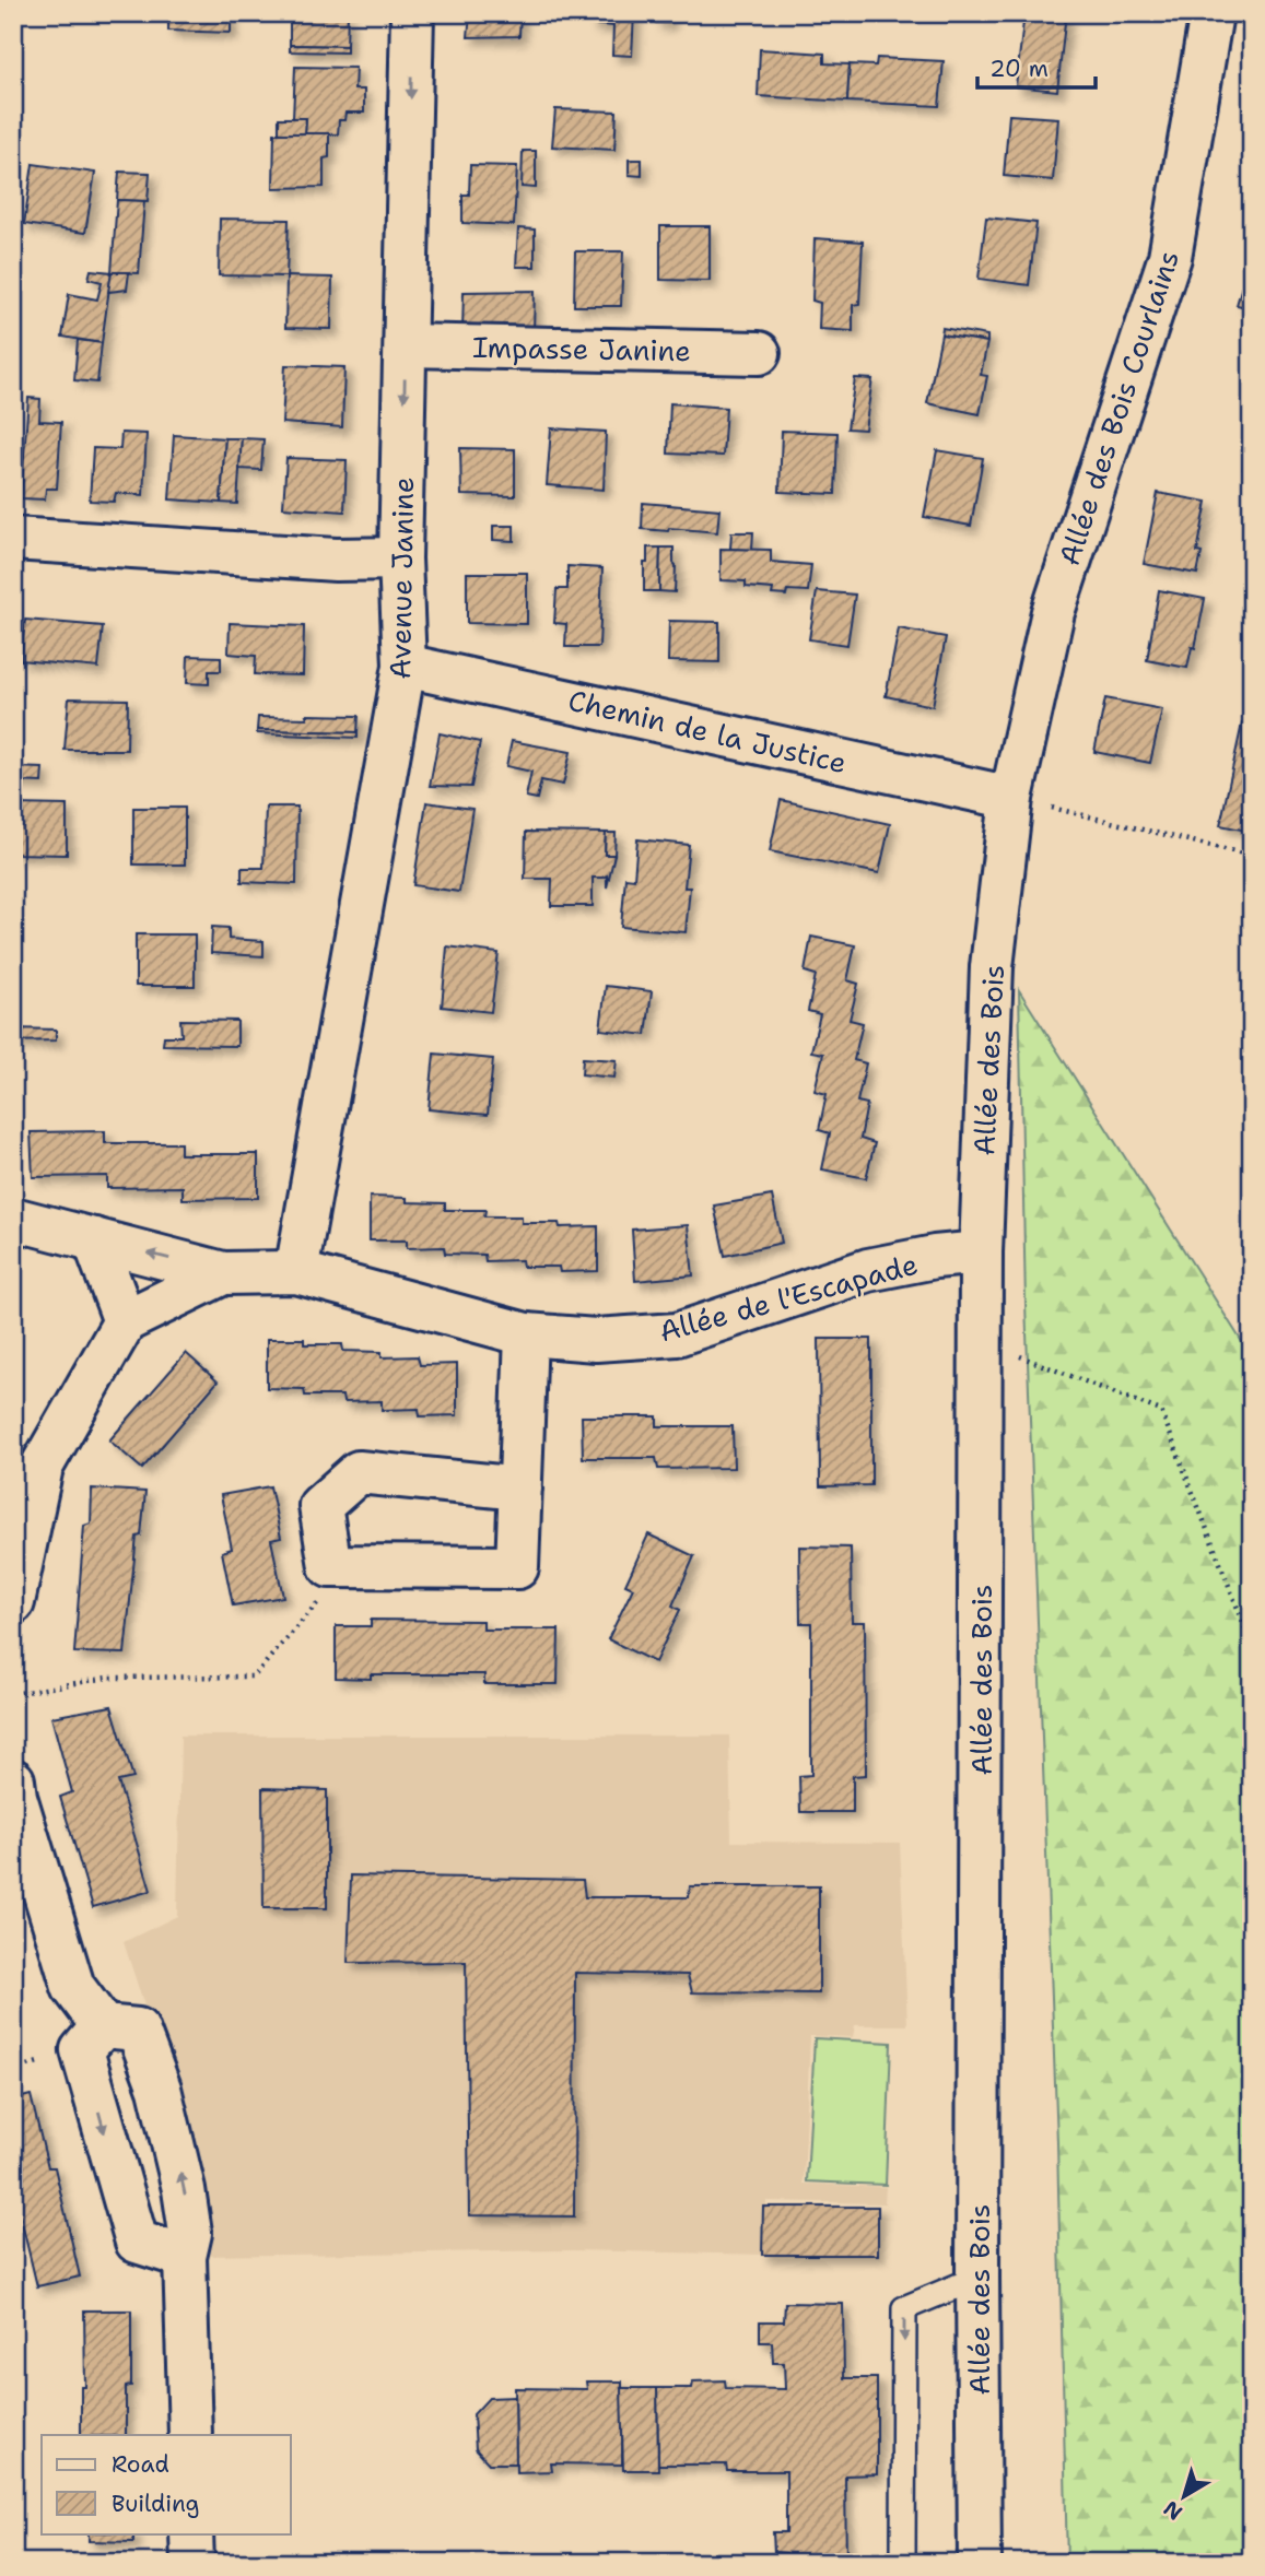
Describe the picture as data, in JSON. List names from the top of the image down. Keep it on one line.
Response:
{"streets":{"street":["Impasse Janine","Allée des Bois Courlains","Avenue Janine","Chemin de la Justice","Allée des Bois","Allée de l'Escapade"]},"crossings":[["Impasse Janine","Avenue Janine"],["Allée des Bois Courlains","Chemin de la Justice"],["Allée des Bois Courlains","Allée des Bois"],["Avenue Janine","Chemin de la Justice"],["Avenue Janine","Allée de l'Escapade"],["Chemin de la Justice","Allée des Bois"],["Allée des Bois","Allée de l'Escapade"]],"one_way":["Avenue Janine"],"legend":["Road","Building"],"scale_bar":"20 m","north":"bottom left"}
